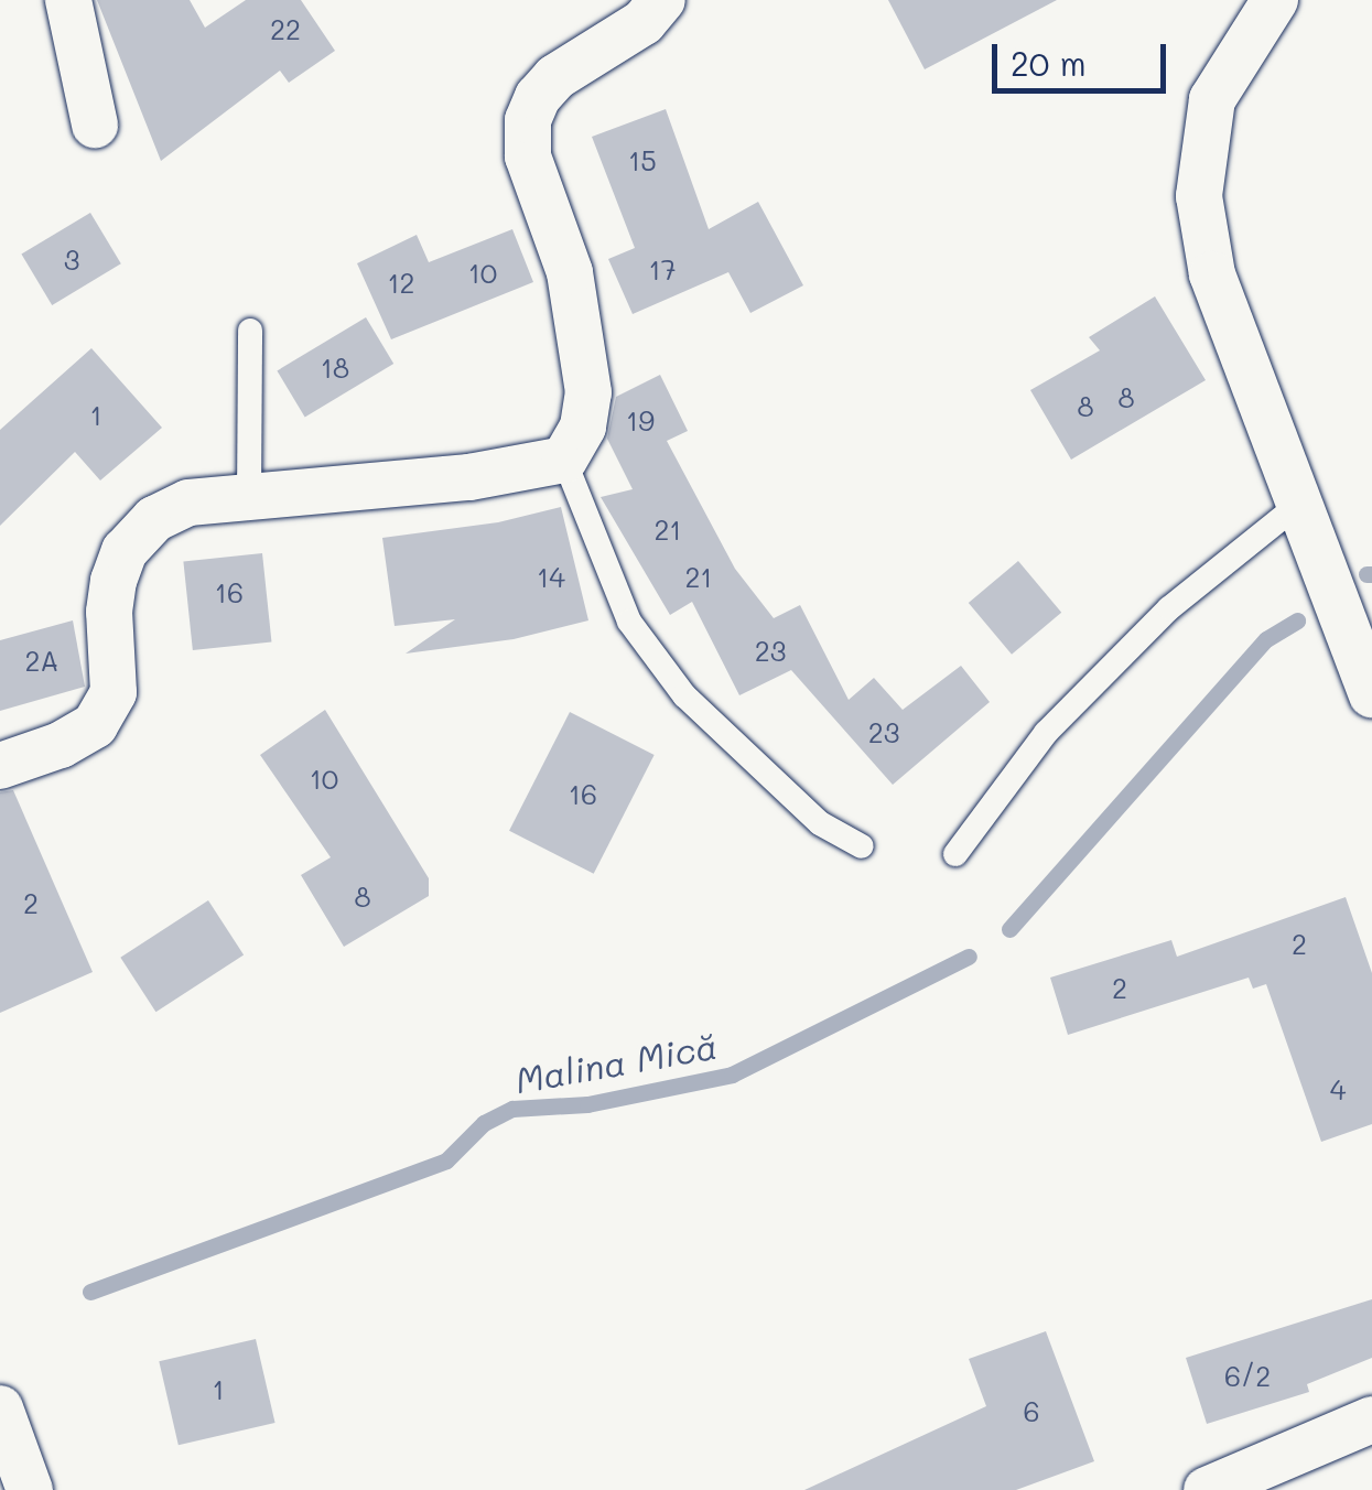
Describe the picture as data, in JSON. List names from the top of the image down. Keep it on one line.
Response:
{"water":["Malina Mică"],"house_numbers":["22","15","3","17","10","12","18","8","8","1","19","21","14","21","16","23","2A","23","10","16","8","2","2","2","4","6/2","1","6"],"scale_bar":"20 m"}
